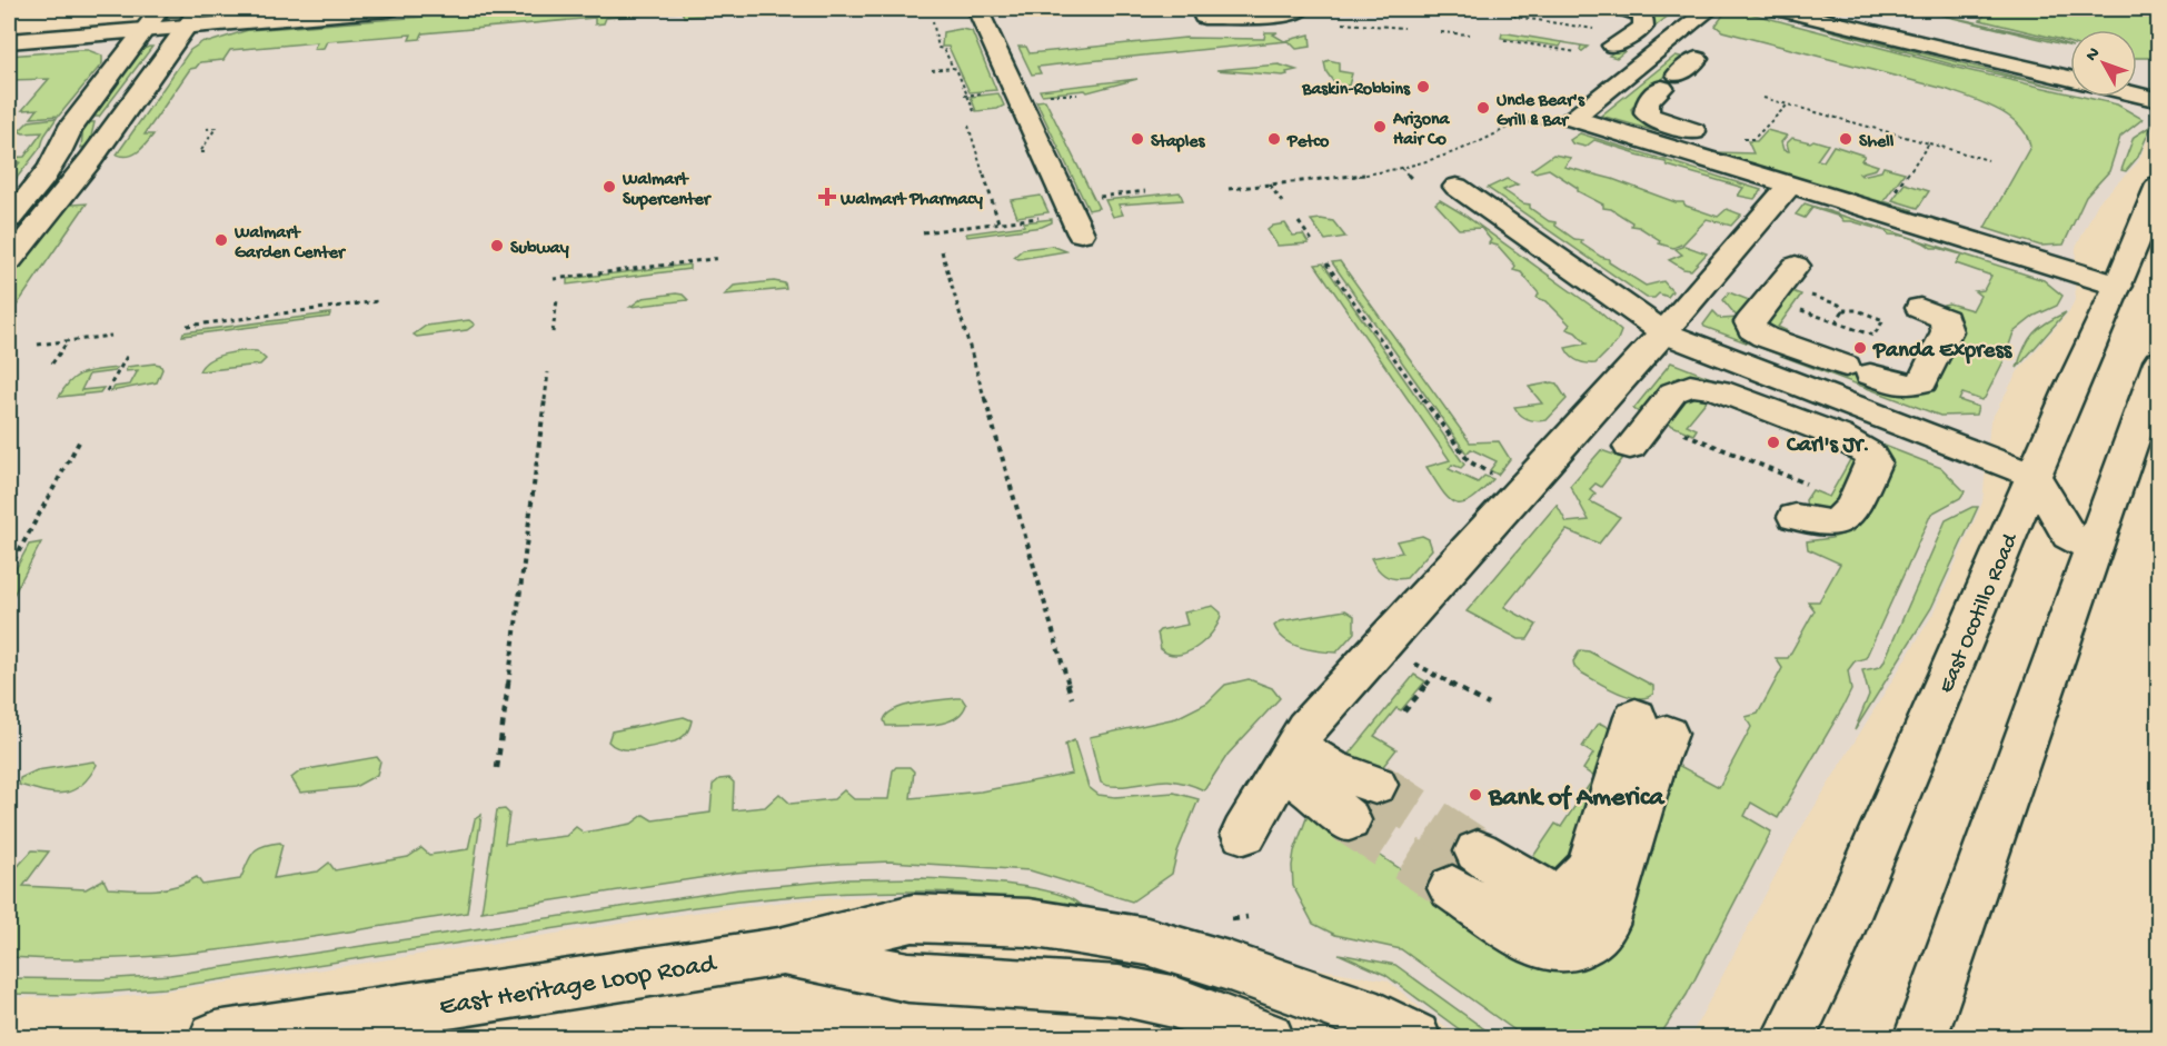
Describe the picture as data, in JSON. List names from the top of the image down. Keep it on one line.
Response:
{"streets":{"main road":["East Ocotillo Road","East Heritage Loop Road"]},"places":{"other":["Baskin-Robbins","Uncle Bear's Grill & Bar","Arizona Hair Co","Staples","Petco","Shell","Walmart Supercenter","Walmart Garden Center","Subway","Panda Express","Carl's Jr.","Bank of America"],"health":["Walmart Pharmacy"]},"north":"top left"}
